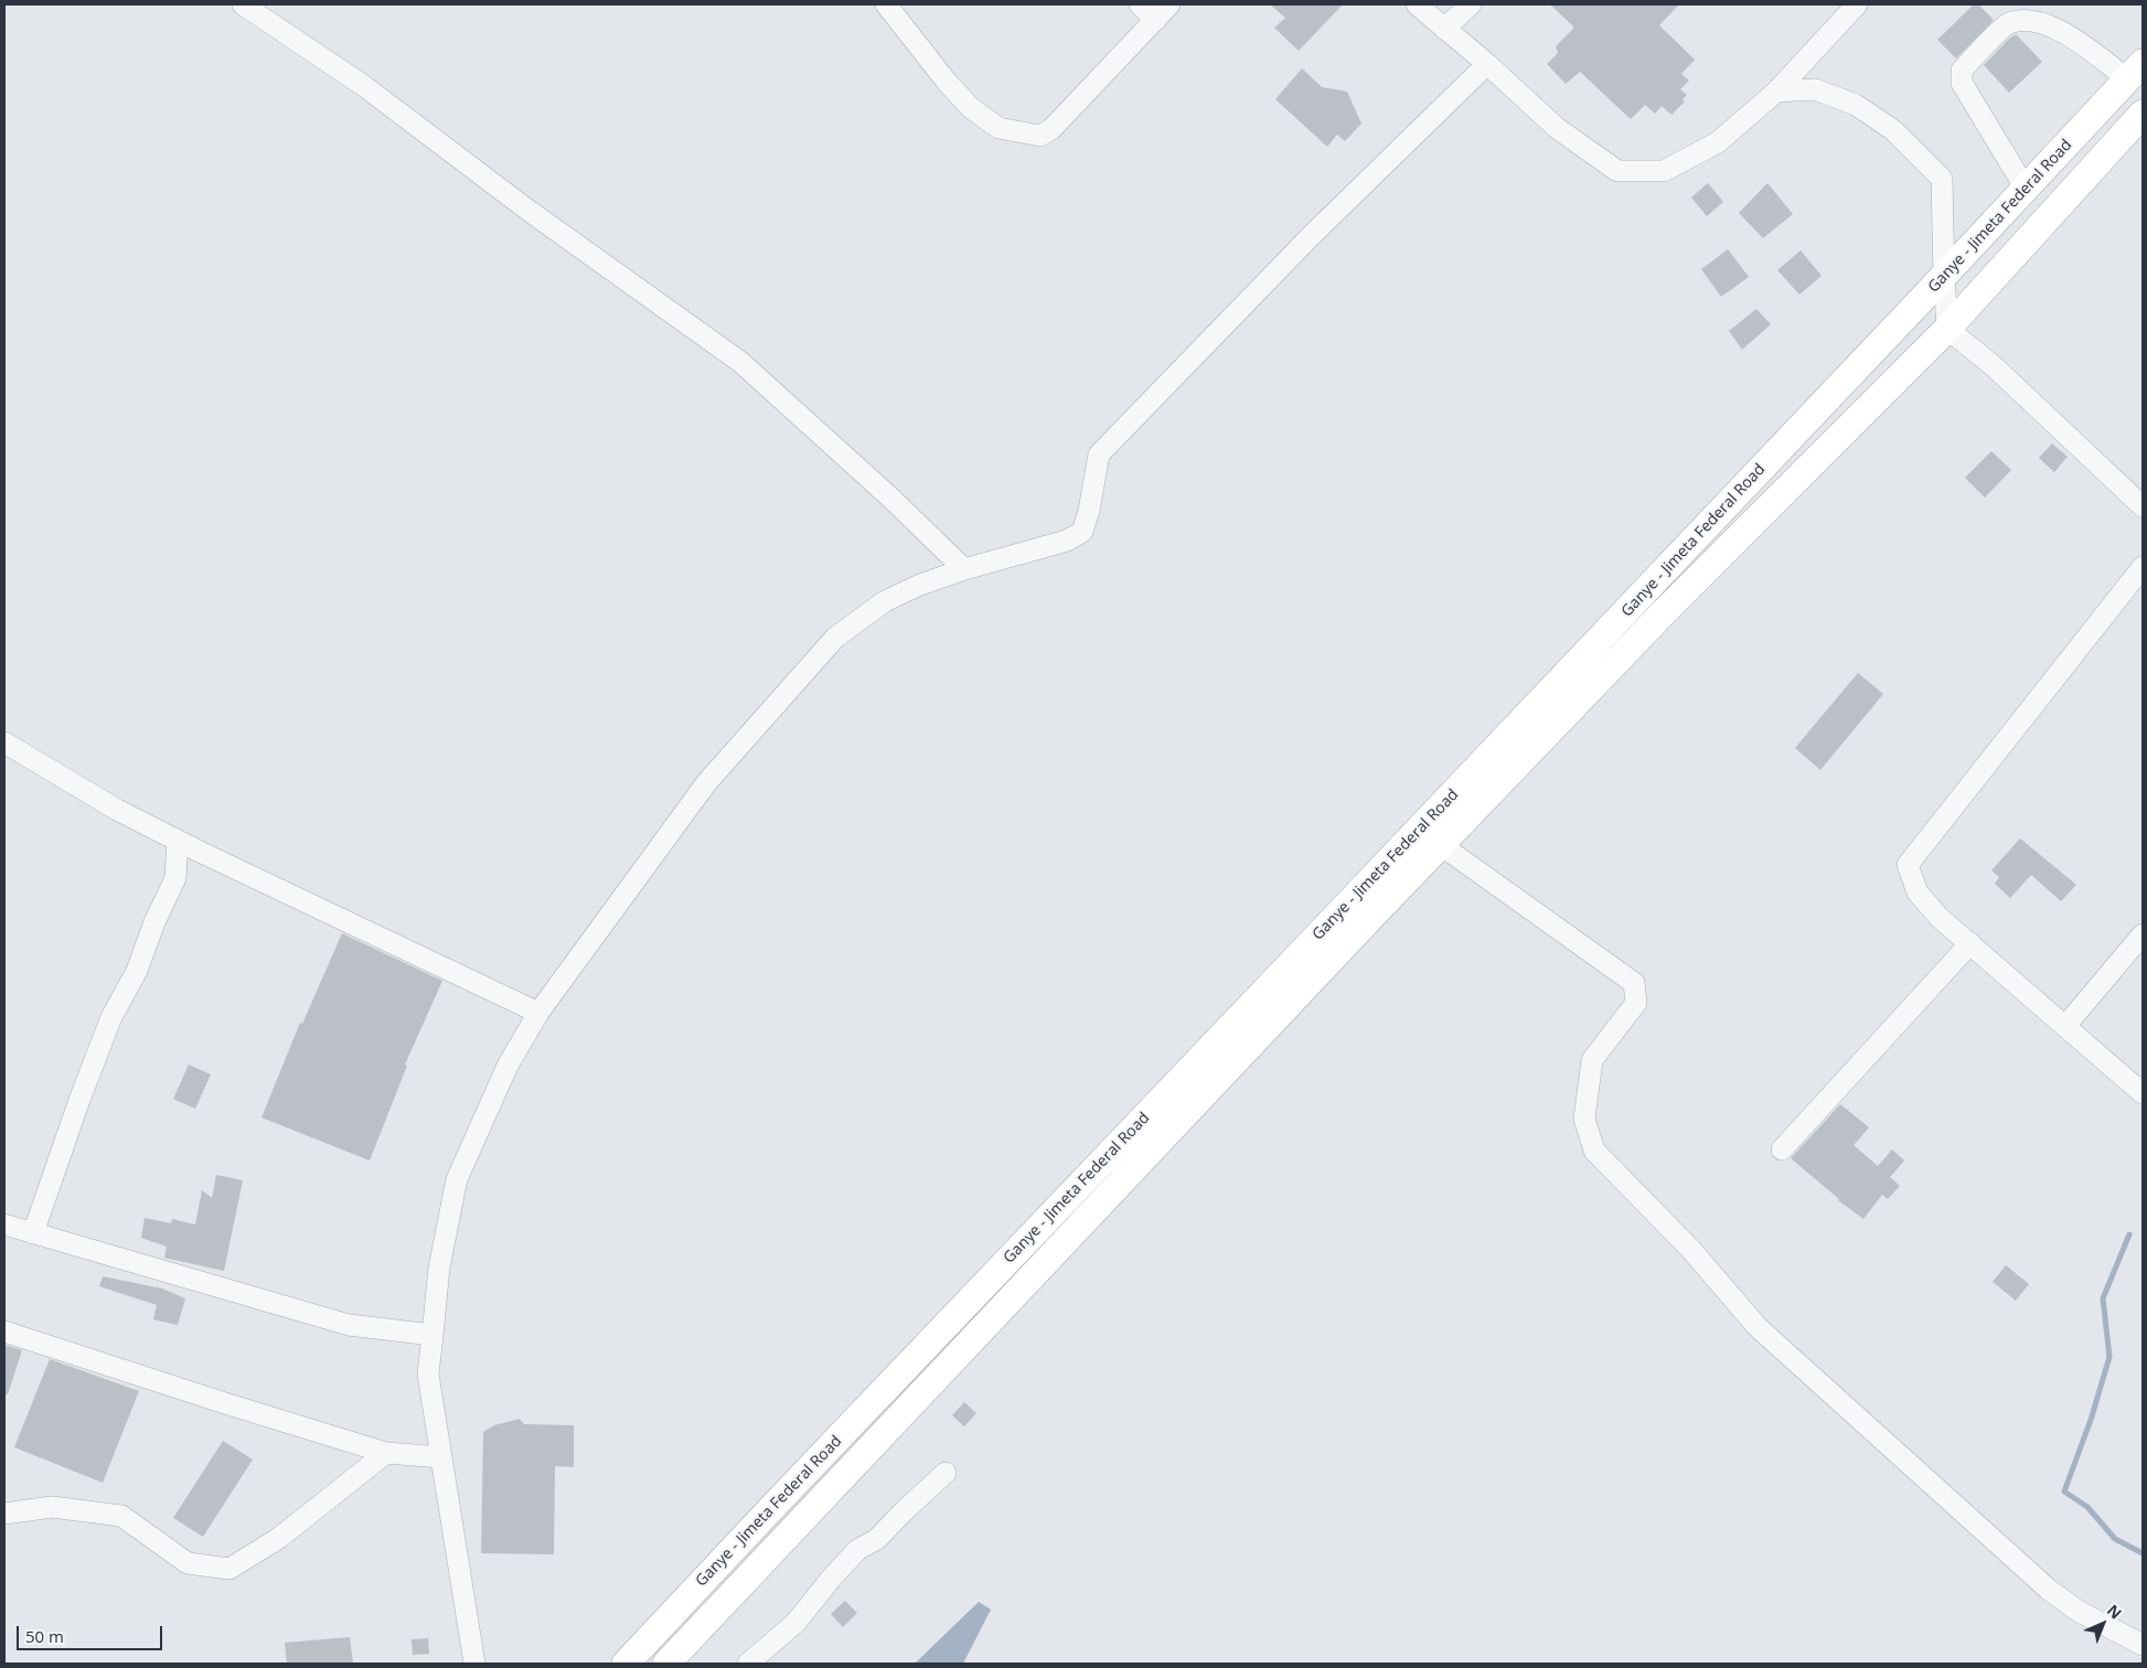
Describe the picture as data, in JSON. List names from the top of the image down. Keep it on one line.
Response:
{"streets":{"main road":["Ganye - Jimeta Federal Road"]},"scale_bar":"50 m","north":"top right"}
